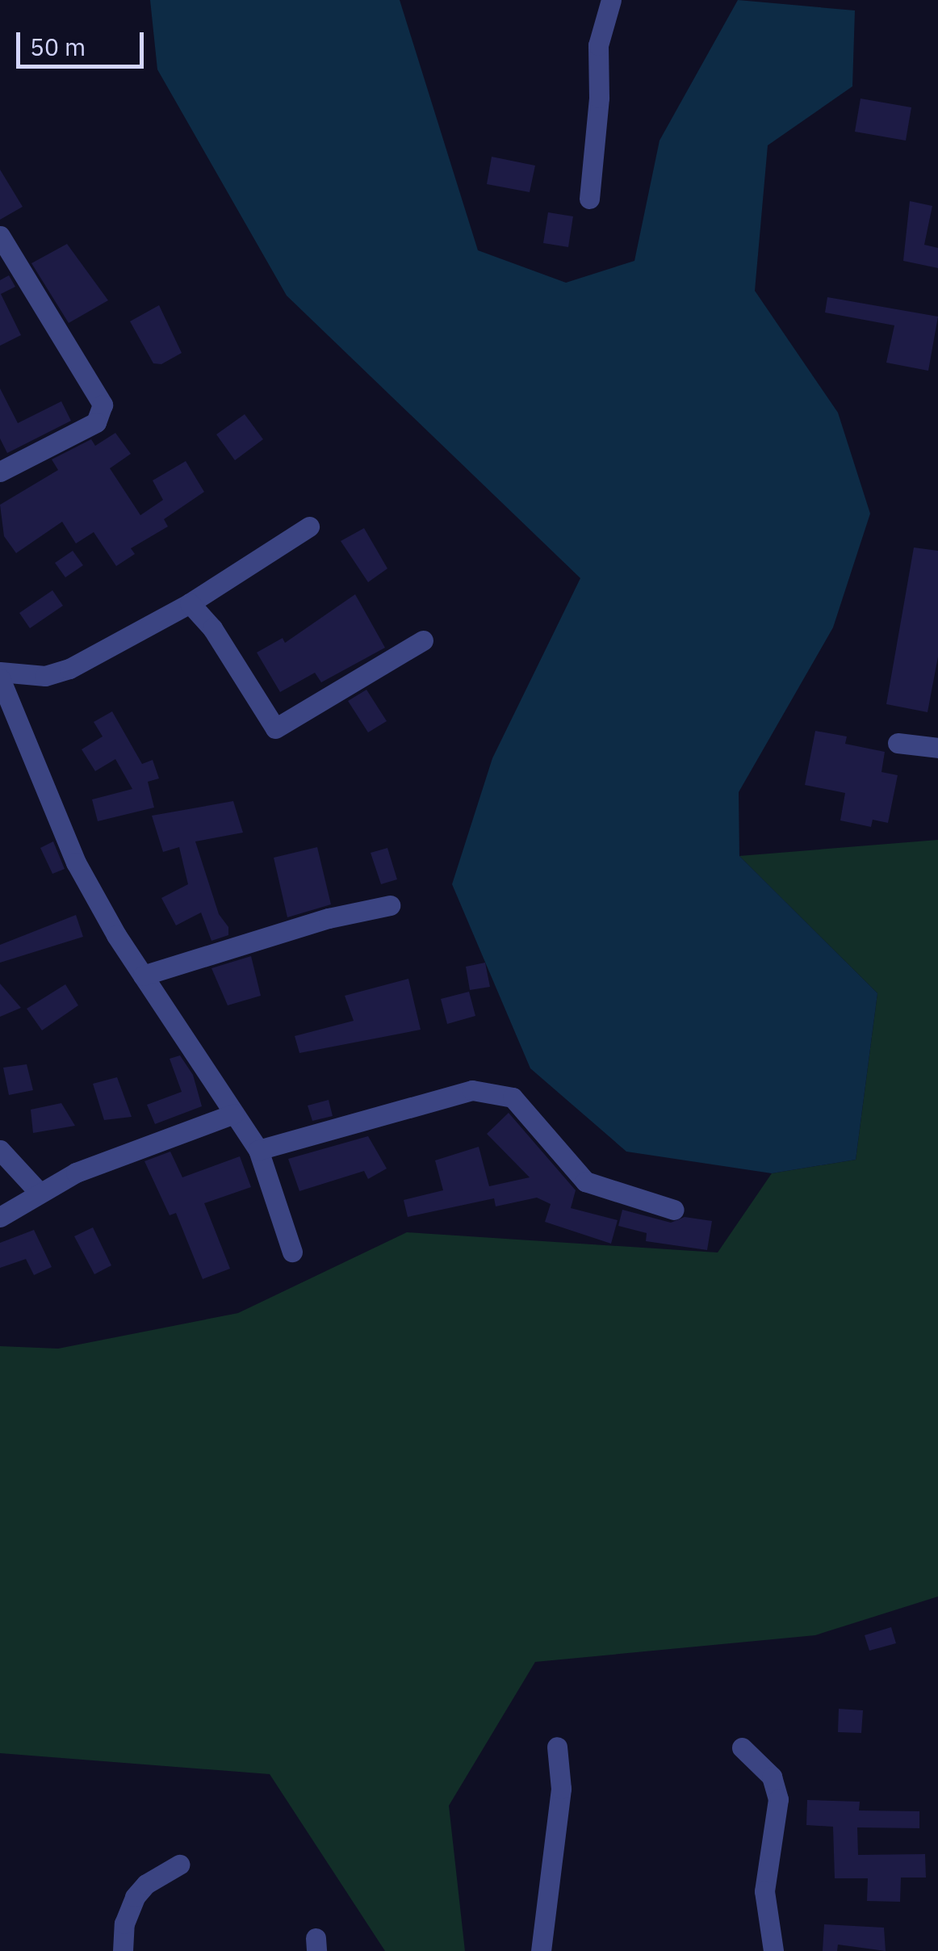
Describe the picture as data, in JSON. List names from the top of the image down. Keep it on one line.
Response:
{"scale_bar":"50 m"}
